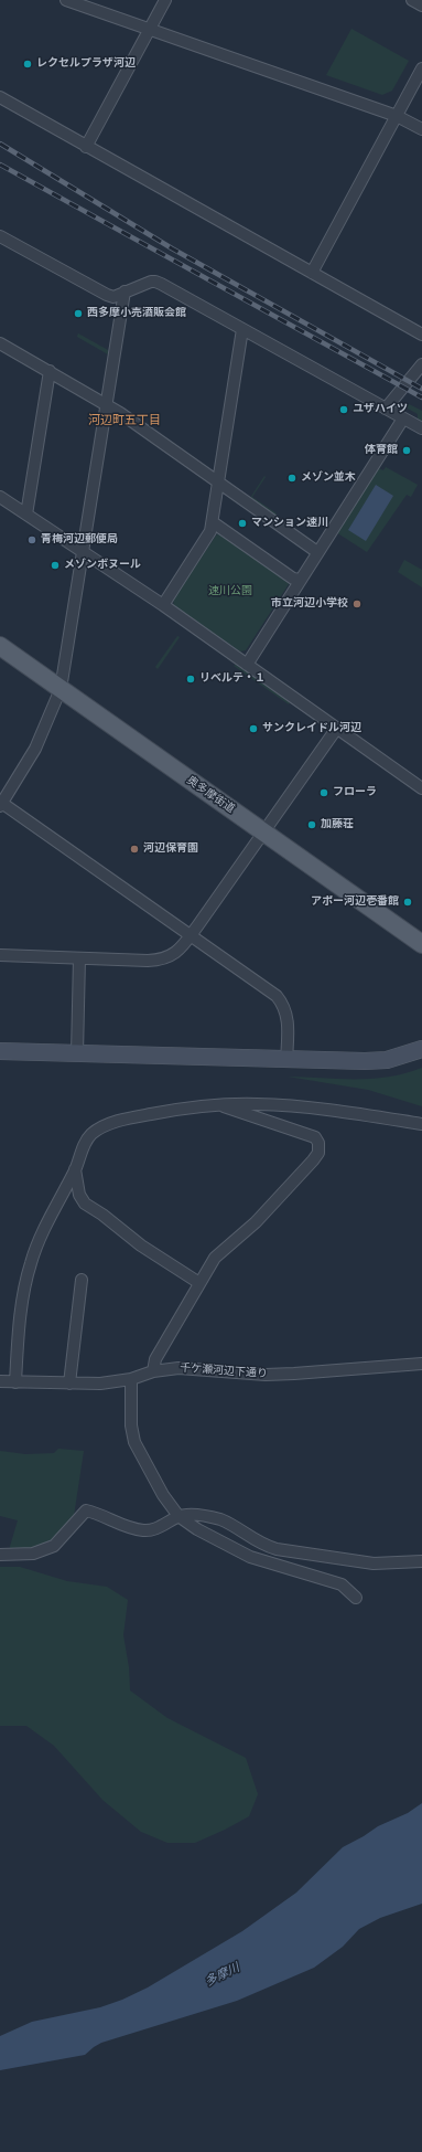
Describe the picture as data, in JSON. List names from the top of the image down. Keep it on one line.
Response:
{"streets":{"main road":["奥多摩街道"],"street":["千ケ瀬河辺下通り"]},"districts":["河辺町五丁目"],"water":["多摩川"],"parks":["速川公園"],"places":["レクセルプラザ河辺","西多摩小売酒販会館","ユザハイツ","体育館","メゾン並木","マンション速川","青梅河辺郵便局","メゾンボヌール","市立河辺小学校","リベルテ・１","サンクレイドル河辺","フローラ","加藤荘","河辺保育園","アポー河辺壱番館"]}
